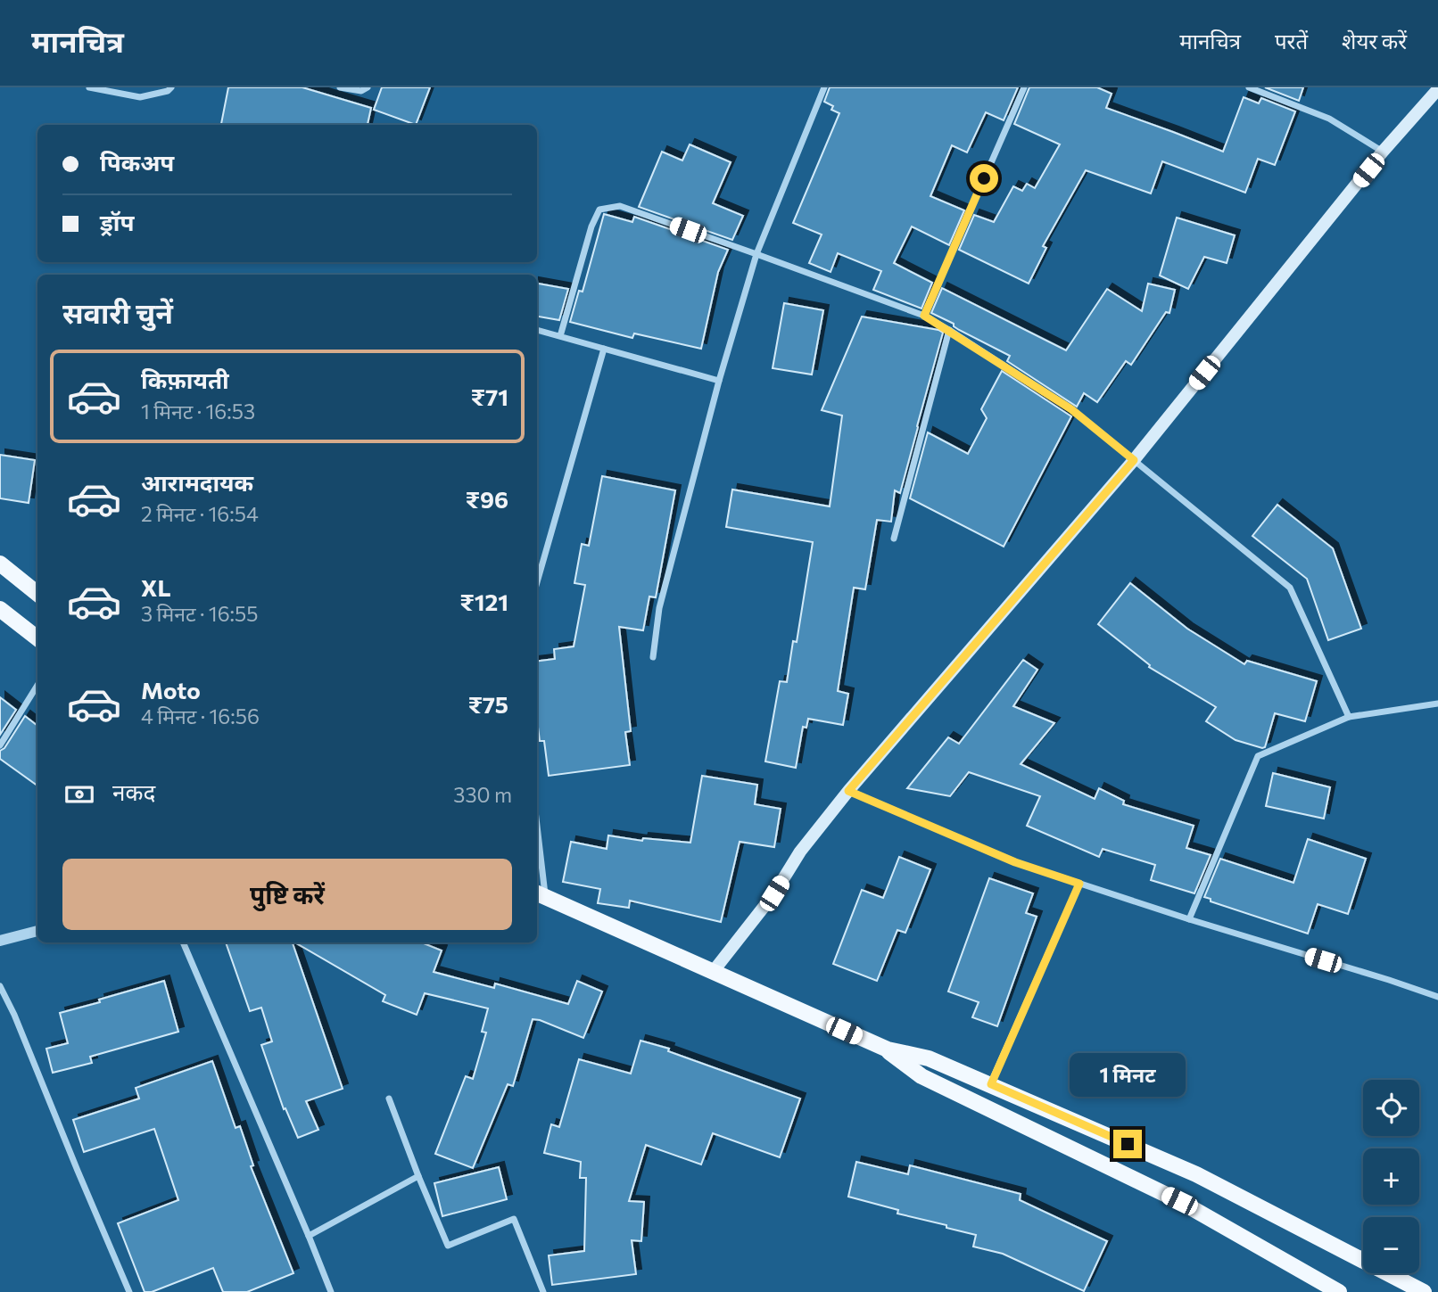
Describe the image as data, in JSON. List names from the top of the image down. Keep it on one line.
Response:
{"page":{"header":"मानचित्र","nav":["मानचित्र","परतें","शेयर करें"],"banner":["पिकअप","ड्रॉप"],"heading":"सवारी चुनें","list":[{"name":"किफ़ायती","note":"1 मिनट · 16:53","value":"₹71"},{"name":"आरामदायक","note":"2 मिनट · 16:54","value":"₹96"},{"name":"XL","note":"3 मिनट · 16:55","value":"₹121"},{"name":"Moto","note":"4 मिनट · 16:56","value":"₹75"}],"pay":["नकद","330 m"],"buttons":"पुष्टि करें","bubble":"1 मिनट","map_buttons":["+","−"]}}
